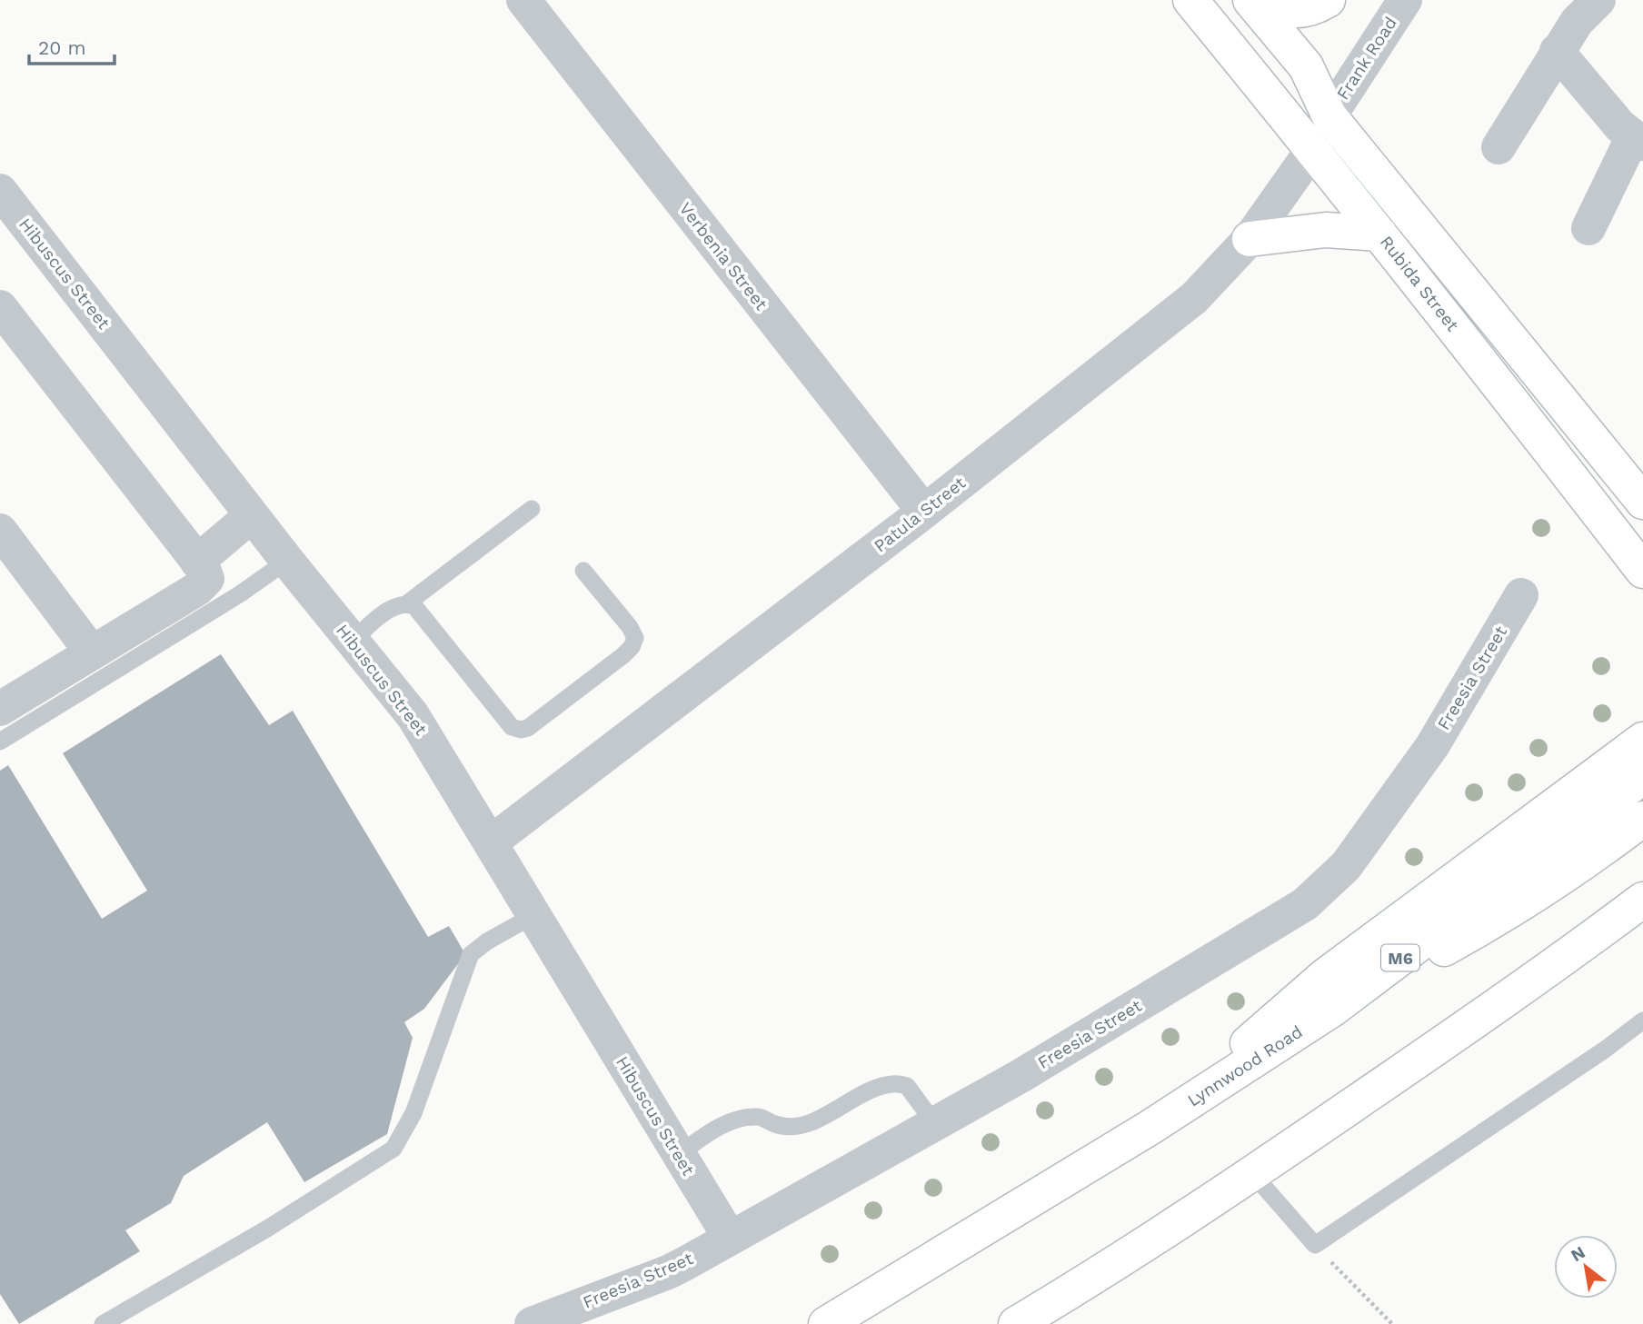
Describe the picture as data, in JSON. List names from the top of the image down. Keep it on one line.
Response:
{"streets":{"main road":["Rubida Street","M6","Lynnwood Road"],"street":["Frank Road","Verbenia Street","Hibuscus Street","Patula Street","Freesia Street"]},"crossings":[["Frank Road","Rubida Street"],["Frank Road","Patula Street"],["Verbenia Street","Patula Street"],["Hibuscus Street","Patula Street"],["Hibuscus Street","Freesia Street"],["Rubida Street","Patula Street"]],"scale_bar":"20 m","north":"top left"}
